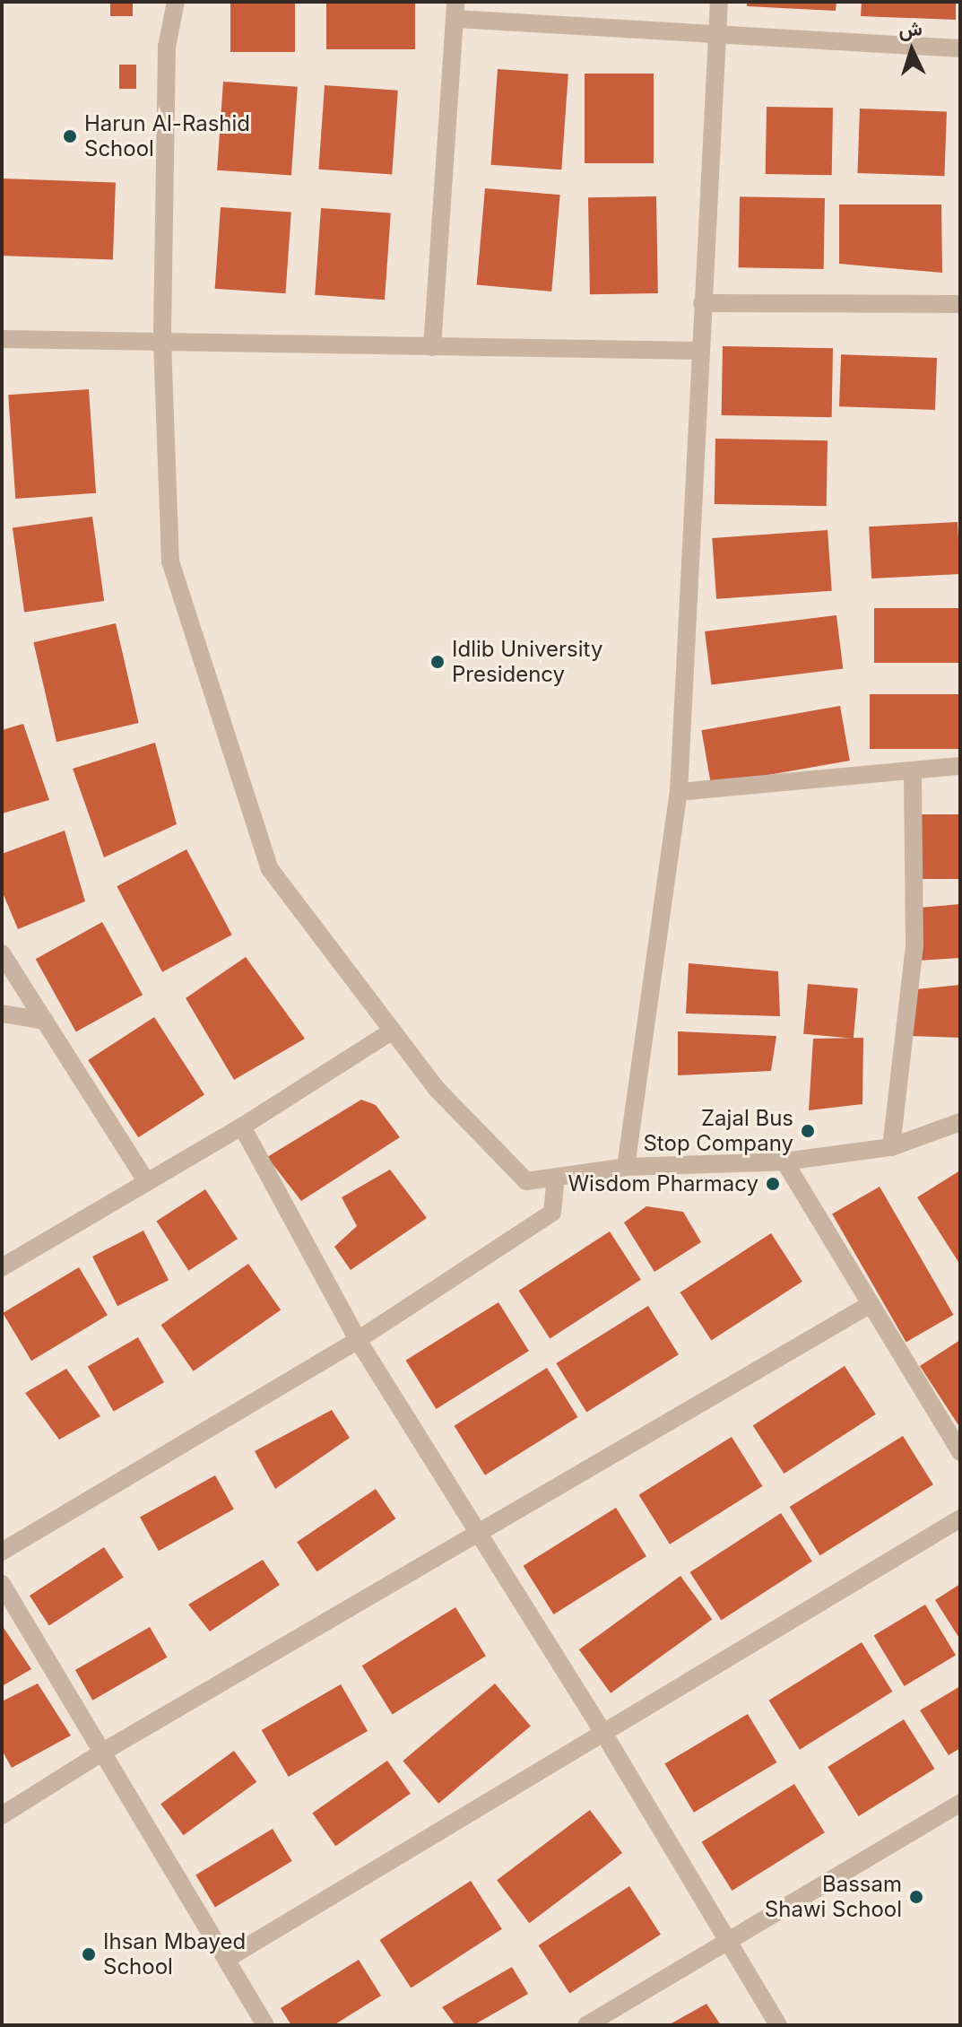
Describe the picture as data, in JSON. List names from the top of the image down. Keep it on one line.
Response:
{"places":["Harun Al-Rashid School","Idlib University Presidency","Zajal Bus Stop Company","Wisdom Pharmacy","Bassam Shawi School","Ihsan Mbayed School"],"north":"top"}
